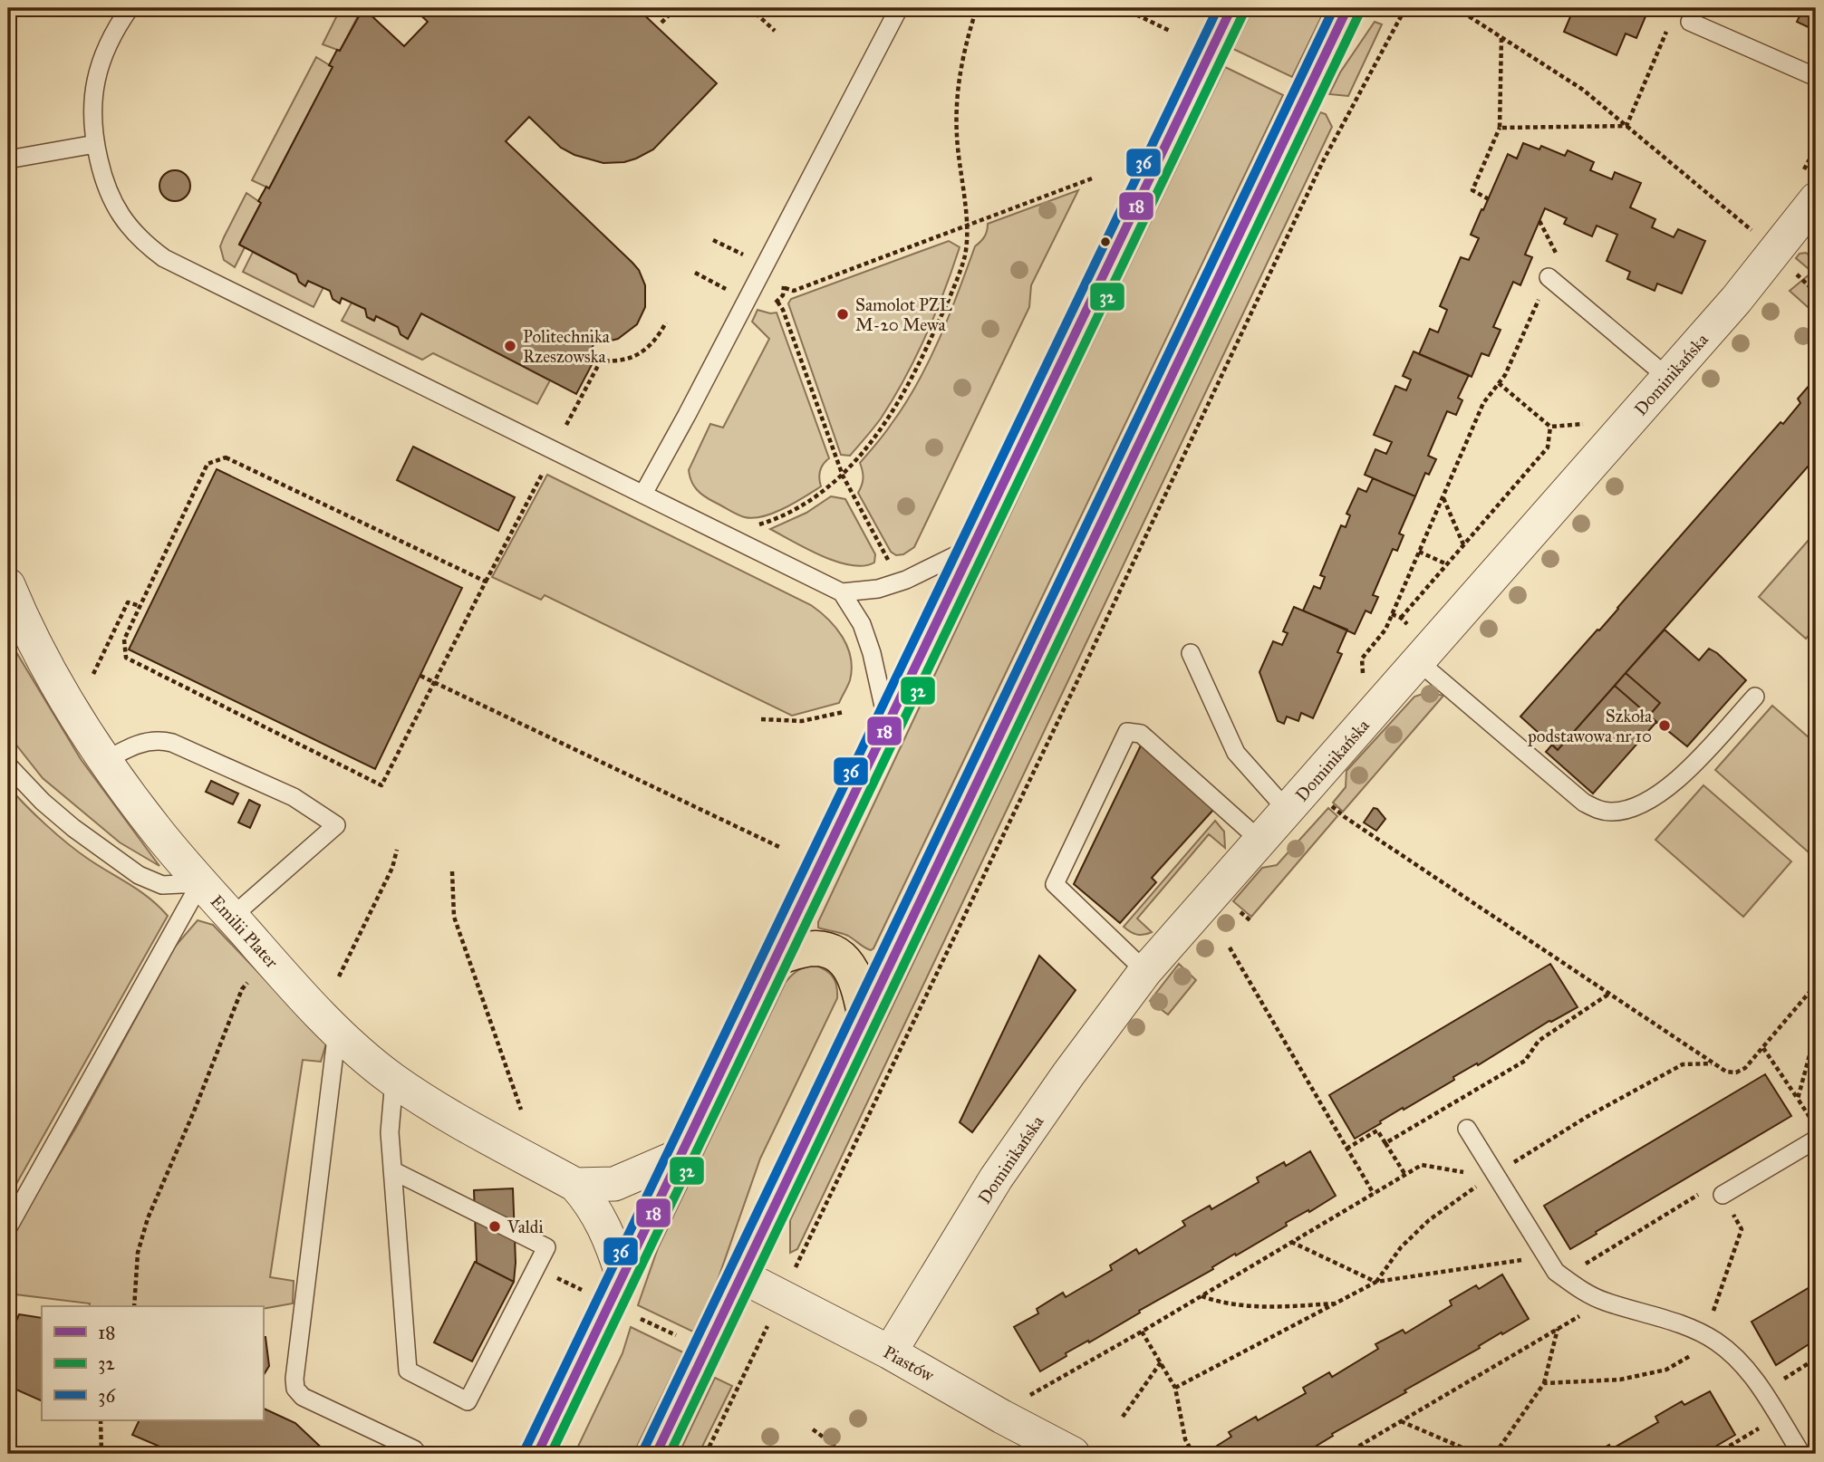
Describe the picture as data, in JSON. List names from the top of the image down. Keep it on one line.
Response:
{"streets":{"street":["Dominikańska","Emilii Plater","Piastów"]},"crossings":[["Dominikańska","Piastów"]],"places":["Samolot PZL M-20 Mewa","Politechnika Rzeszowska","Szkoła podstawowa nr 10","Valdi"],"lines":["transit line 18","transit line 36","transit line 32"],"legend":["18","32","36"]}
